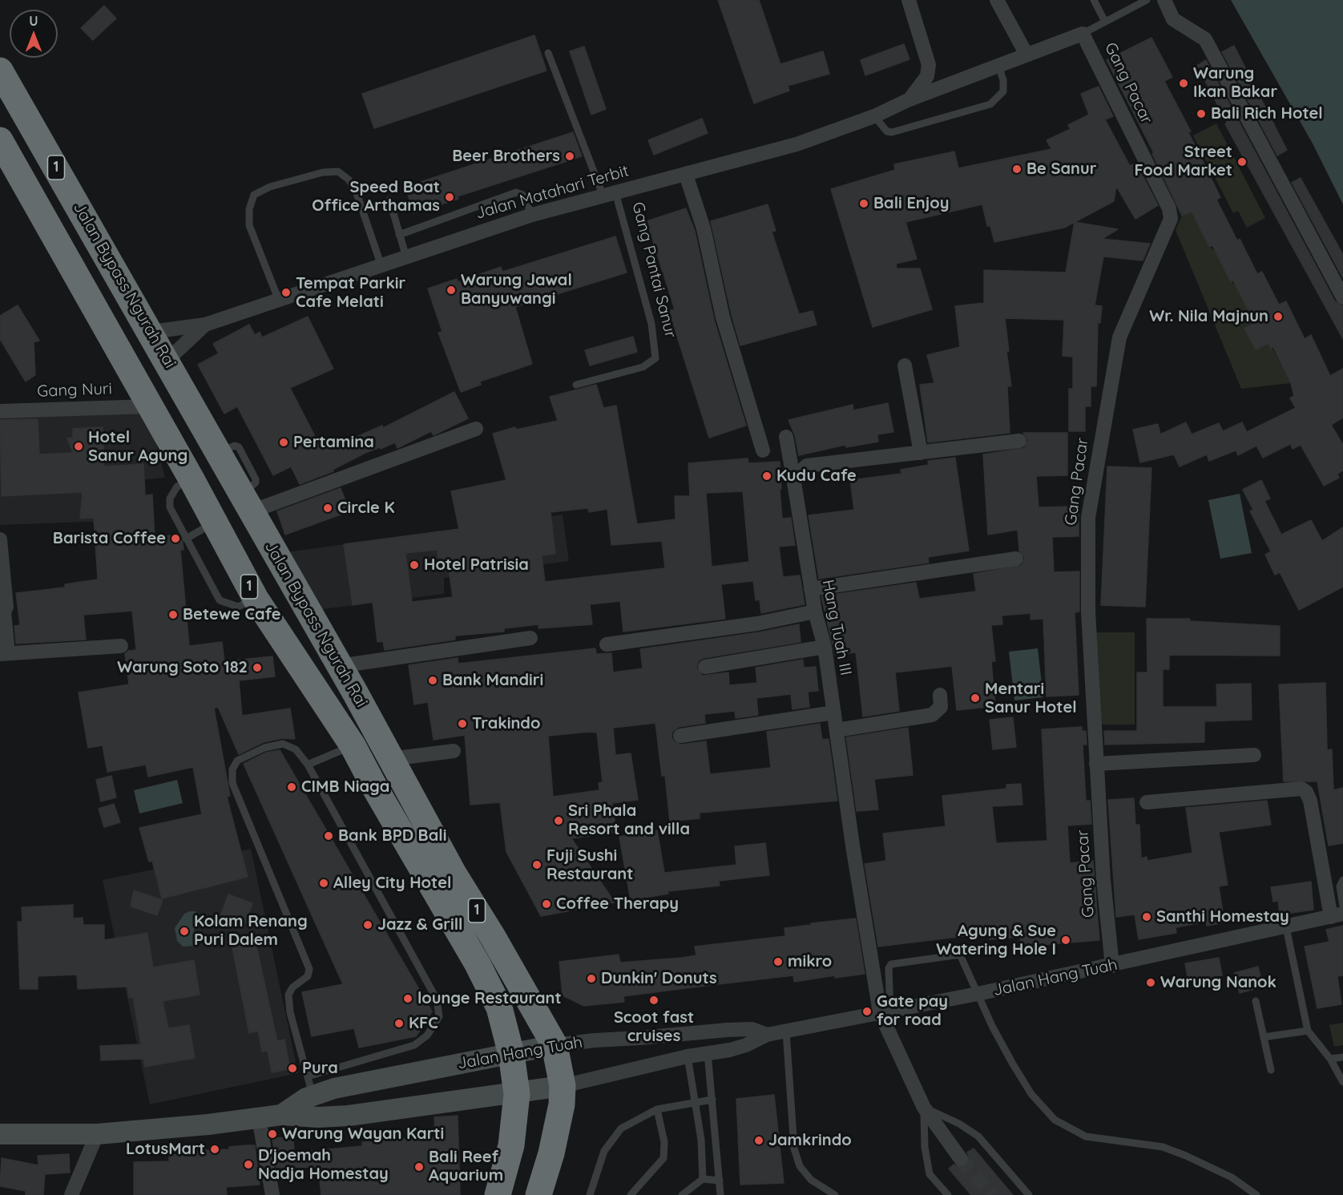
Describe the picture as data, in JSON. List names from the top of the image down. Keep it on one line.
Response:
{"streets":{"highway":["1","Jalan Bypass Ngurah Rai"],"main road":["Jalan Hang Tuah"],"street":["Gang Pacar","Jalan Matahari Terbit","Gang Nuri","Hang Tuah III"],"lane":["Gang Pantai Sanur"]},"crossings":[["Gang Pacar","Jalan Matahari Terbit"],["Gang Pacar","Jalan Hang Tuah"],["Jalan Matahari Terbit","Gang Pantai Sanur"],["Jalan Matahari Terbit","Jalan Bypass Ngurah Rai"],["Jalan Bypass Ngurah Rai","Gang Nuri"],["Jalan Bypass Ngurah Rai","Jalan Hang Tuah"],["Hang Tuah III","Jalan Hang Tuah"]],"places":["Warung Ikan Bakar","Bali Rich Hotel","Beer Brothers","Street Food Market","Be Sanur","Speed Boat Office Arthamas","Bali Enjoy","Warung Jawal Banyuwangi","Tempat Parkir Cafe Melati","Wr. Nila Majnun","Pertamina","Hotel Sanur Agung","Kudu Cafe","Circle K","Barista Coffee","Hotel Patrisia","Betewe Cafe","Warung Soto 182","Bank Mandiri","Mentari Sanur Hotel","Trakindo","CIMB Niaga","Sri Phala Resort and villa","Bank BPD Bali","Fuji Sushi Restaurant","Alley City Hotel","Coffee Therapy","Santhi Homestay","Jazz & Grill","Kolam Renang Puri Dalem","Agung & Sue Watering Hole I","mikro","Dunkin' Donuts","Warung Nanok","lounge Restaurant","Scoot fast cruises","Gate pay for road","KFC","Pura","Warung Wayan Karti","Jamkrindo","LotusMart","D'joemah Nadja Homestay","Bali Reef Aquarium"],"north":"top"}
